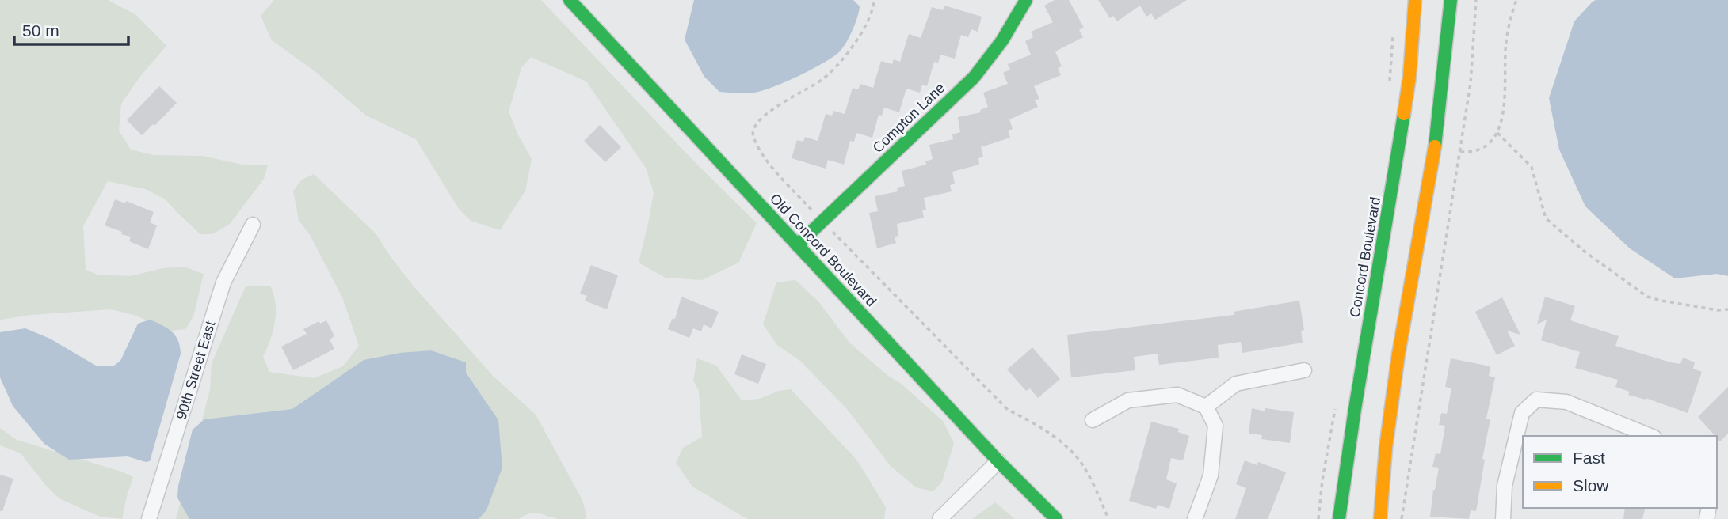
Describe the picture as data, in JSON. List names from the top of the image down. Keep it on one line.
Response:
{"streets":{"street":["Compton Lane","Old Concord Boulevard","Concord Boulevard","90th Street East"]},"crossings":[["Compton Lane","Old Concord Boulevard"]],"legend":["Fast","Slow"],"scale_bar":"50 m"}
